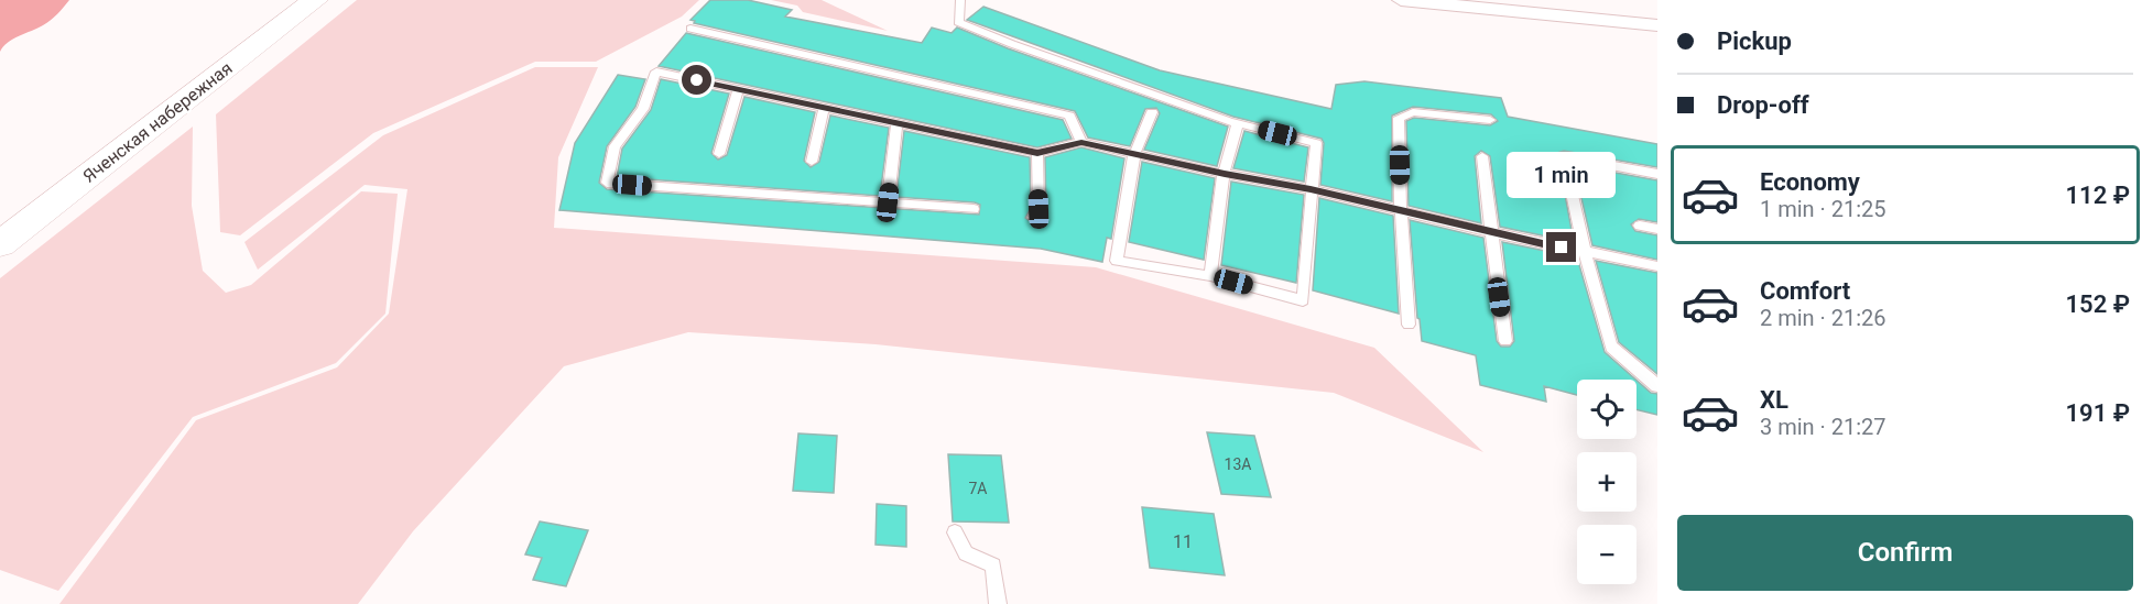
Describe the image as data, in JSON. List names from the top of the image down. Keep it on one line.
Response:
{"streets":{"street":["Яченская набережная"]},"house_numbers":["13А","7А","11"],"page":{"banner":["Pickup","Drop-off"],"list":[{"name":"Economy","note":"1 min · 21:25","value":"112 ₽"},{"name":"Comfort","note":"2 min · 21:26","value":"152 ₽"},{"name":"XL","note":"3 min · 21:27","value":"191 ₽"}],"bubble":"1 min","map_buttons":["+","−"],"buttons":"Confirm"}}
